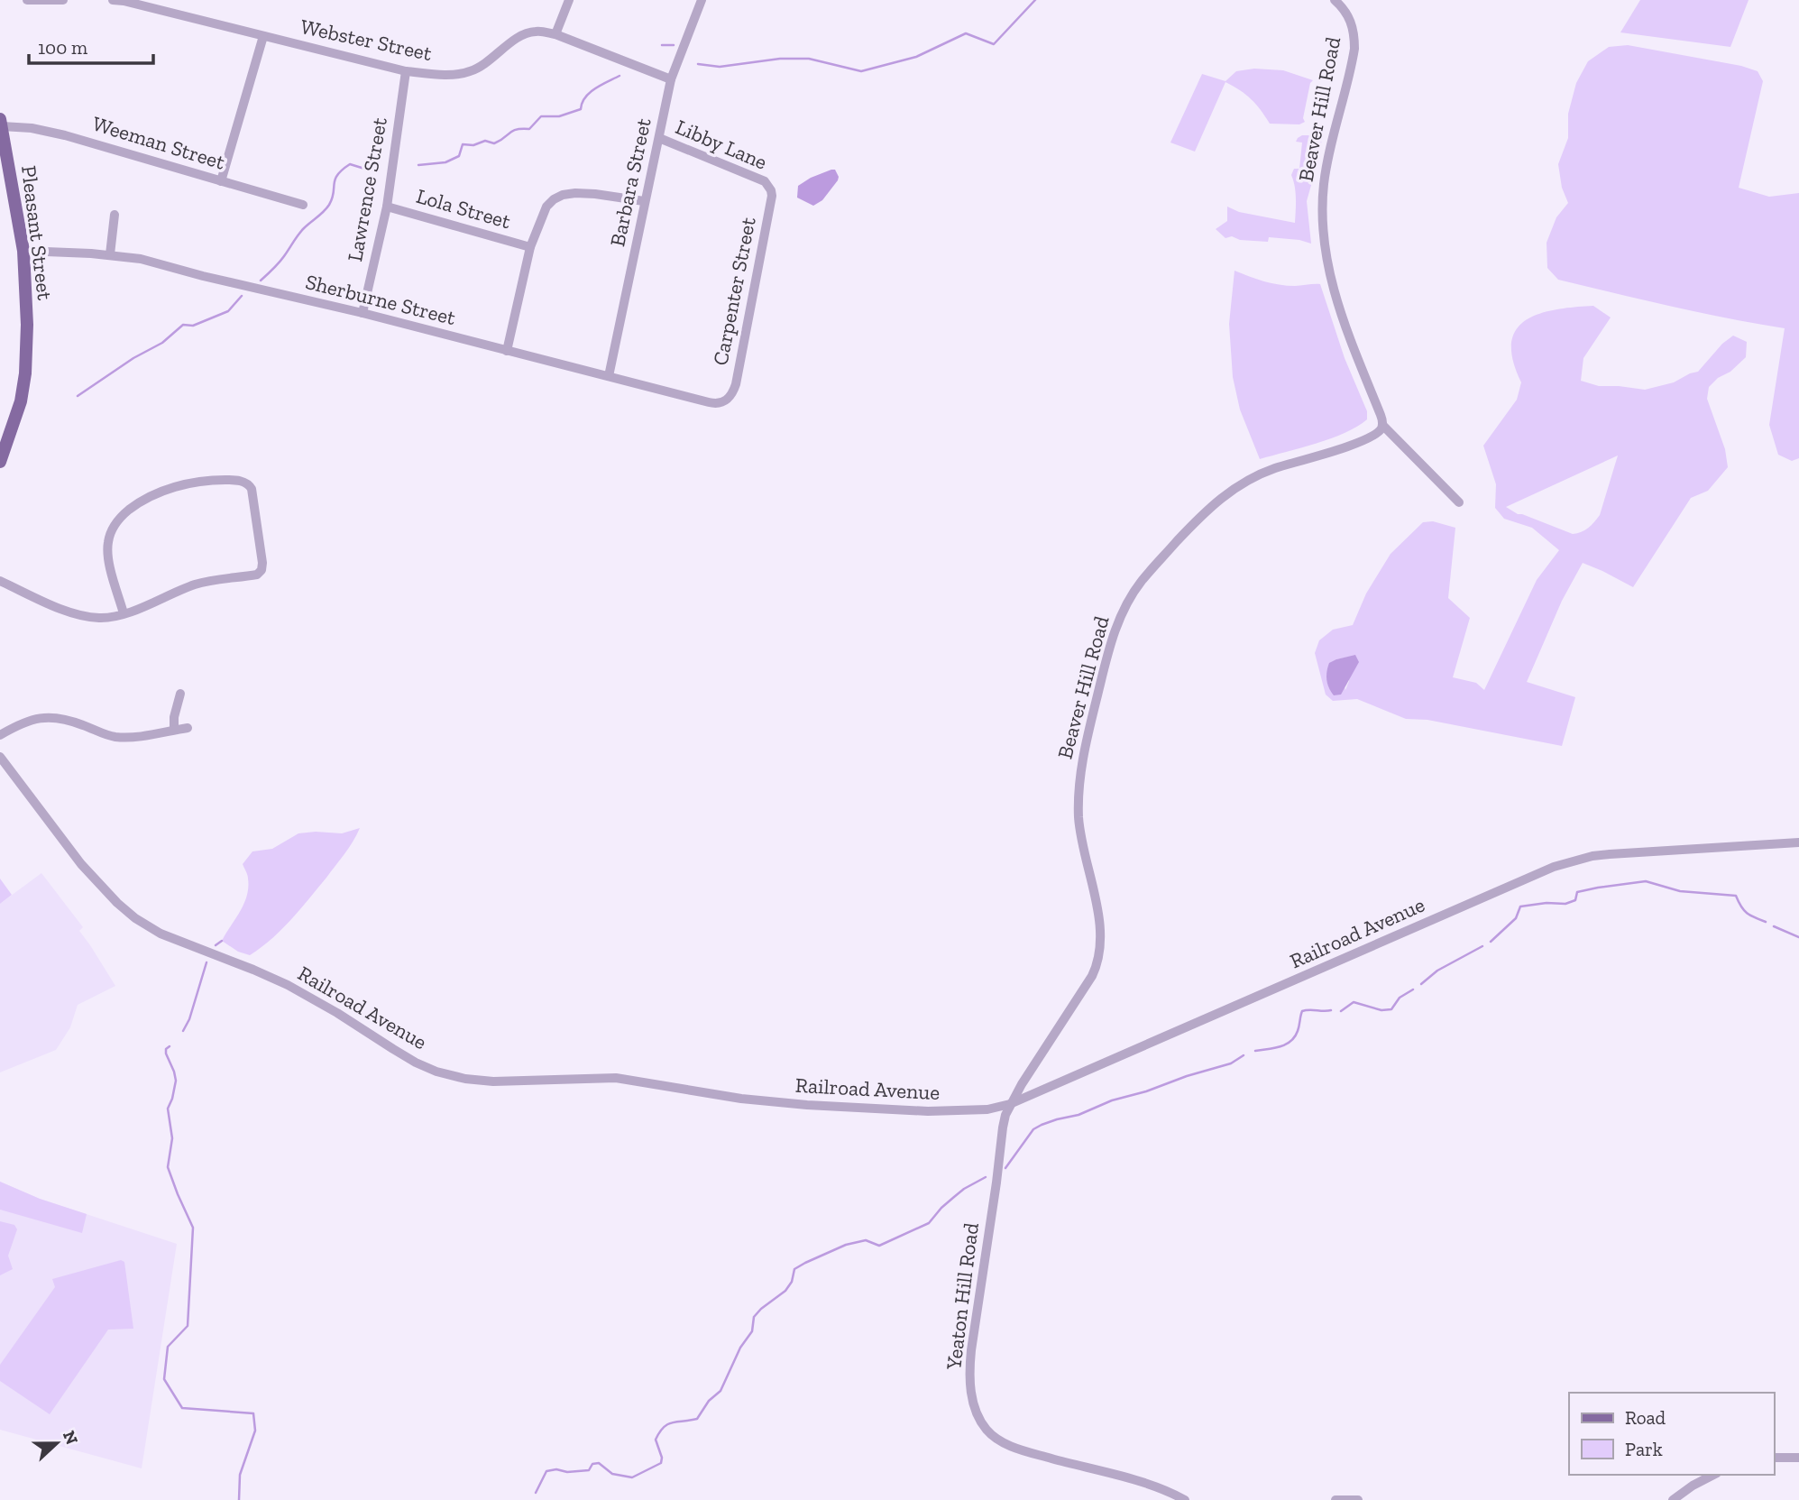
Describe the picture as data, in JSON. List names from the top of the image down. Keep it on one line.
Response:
{"streets":{"main road":["Pleasant Street"],"street":["Webster Street","Beaver Hill Road","Weeman Street","Libby Lane","Barbara Street","Lawrence Street","Lola Street","Carpenter Street","Sherburne Street","Railroad Avenue","Yeaton Hill Road"]},"crossings":[["Webster Street","Barbara Street"],["Webster Street","Lawrence Street"],["Beaver Hill Road","Railroad Avenue"],["Beaver Hill Road","Yeaton Hill Road"],["Weeman Street","Pleasant Street"],["Libby Lane","Barbara Street"],["Libby Lane","Carpenter Street"],["Barbara Street","Sherburne Street"],["Lawrence Street","Lola Street"],["Lawrence Street","Sherburne Street"],["Pleasant Street","Sherburne Street"],["Carpenter Street","Sherburne Street"],["Railroad Avenue","Yeaton Hill Road"]],"legend":["Road","Park"],"scale_bar":"100 m","north":"right"}
